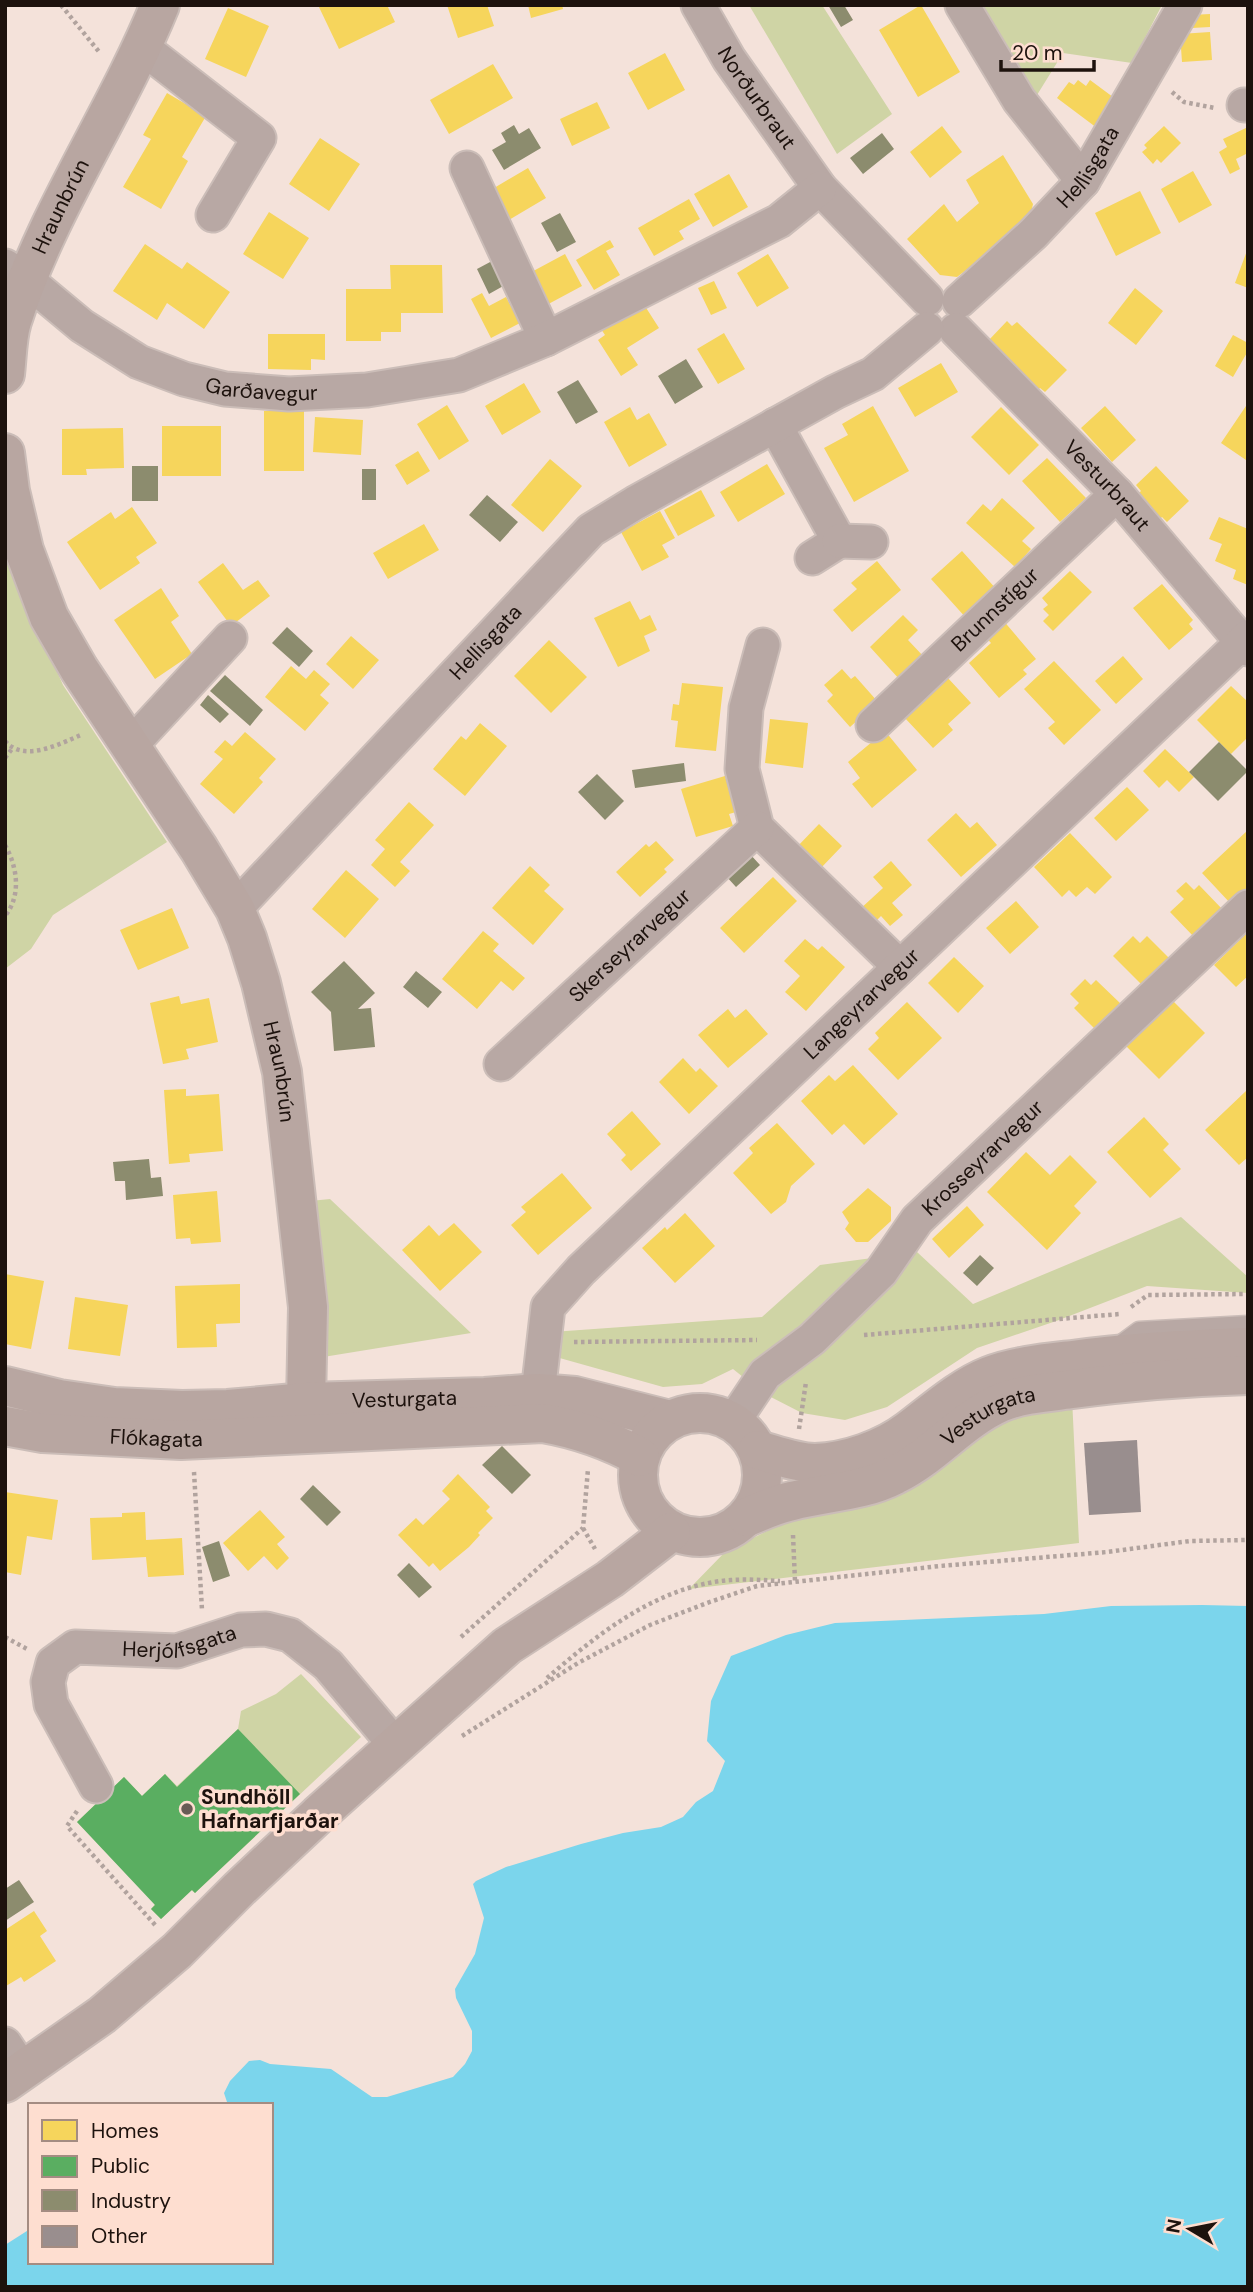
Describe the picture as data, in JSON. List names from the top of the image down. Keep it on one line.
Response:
{"streets":{"main road":["Hraunbrún","Vesturgata","Flókagata"],"street":["Norðurbraut","Hellisgata","Garðavegur","Vesturbraut","Brunnstígur","Skerseyrarvegur","Langeyrarvegur","Krosseyrarvegur","Herjólfsgata"]},"crossings":[["Norðurbraut","Garðavegur"],["Norðurbraut","Vesturbraut"],["Hellisgata","Hraunbrún"],["Hellisgata","Vesturbraut"],["Hraunbrún","Garðavegur"],["Hraunbrún","Vesturgata"],["Hraunbrún","Flókagata"],["Garðavegur","Vesturbraut"],["Vesturbraut","Brunnstígur"],["Vesturbraut","Langeyrarvegur"],["Langeyrarvegur","Vesturgata"],["Krosseyrarvegur","Vesturgata"],["Vesturgata","Flókagata"]],"places":["Sundhöll Hafnarfjarðar"],"legend":["Homes","Public","Industry","Other"],"scale_bar":"20 m","north":"left"}
